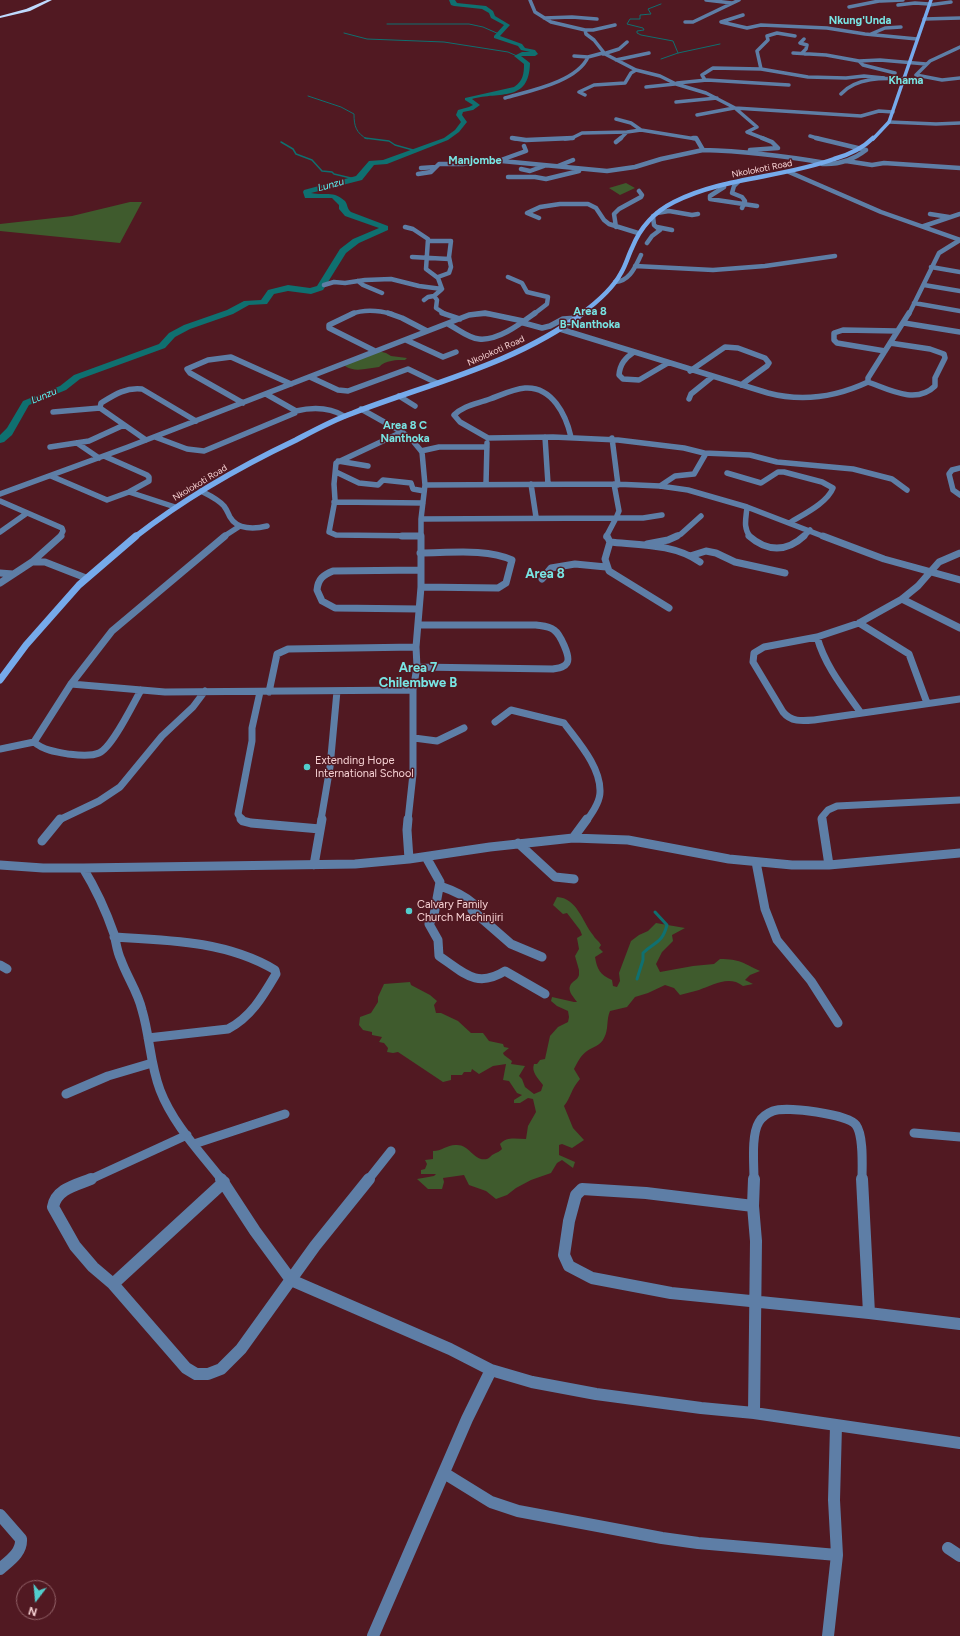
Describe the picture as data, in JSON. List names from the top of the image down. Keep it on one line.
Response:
{"streets":{"main road":["Nkolokoti Road"]},"districts":["Nkung'Unda","Khama","Manjombe","Area 8 B-Nanthoka","Area 8 C Nanthoka","Area 8","Area 7 Chilembwe B"],"water":["Lunzu"],"places":["Extending Hope International School","Calvary Family Church Machinjiri"],"north":"bottom"}
